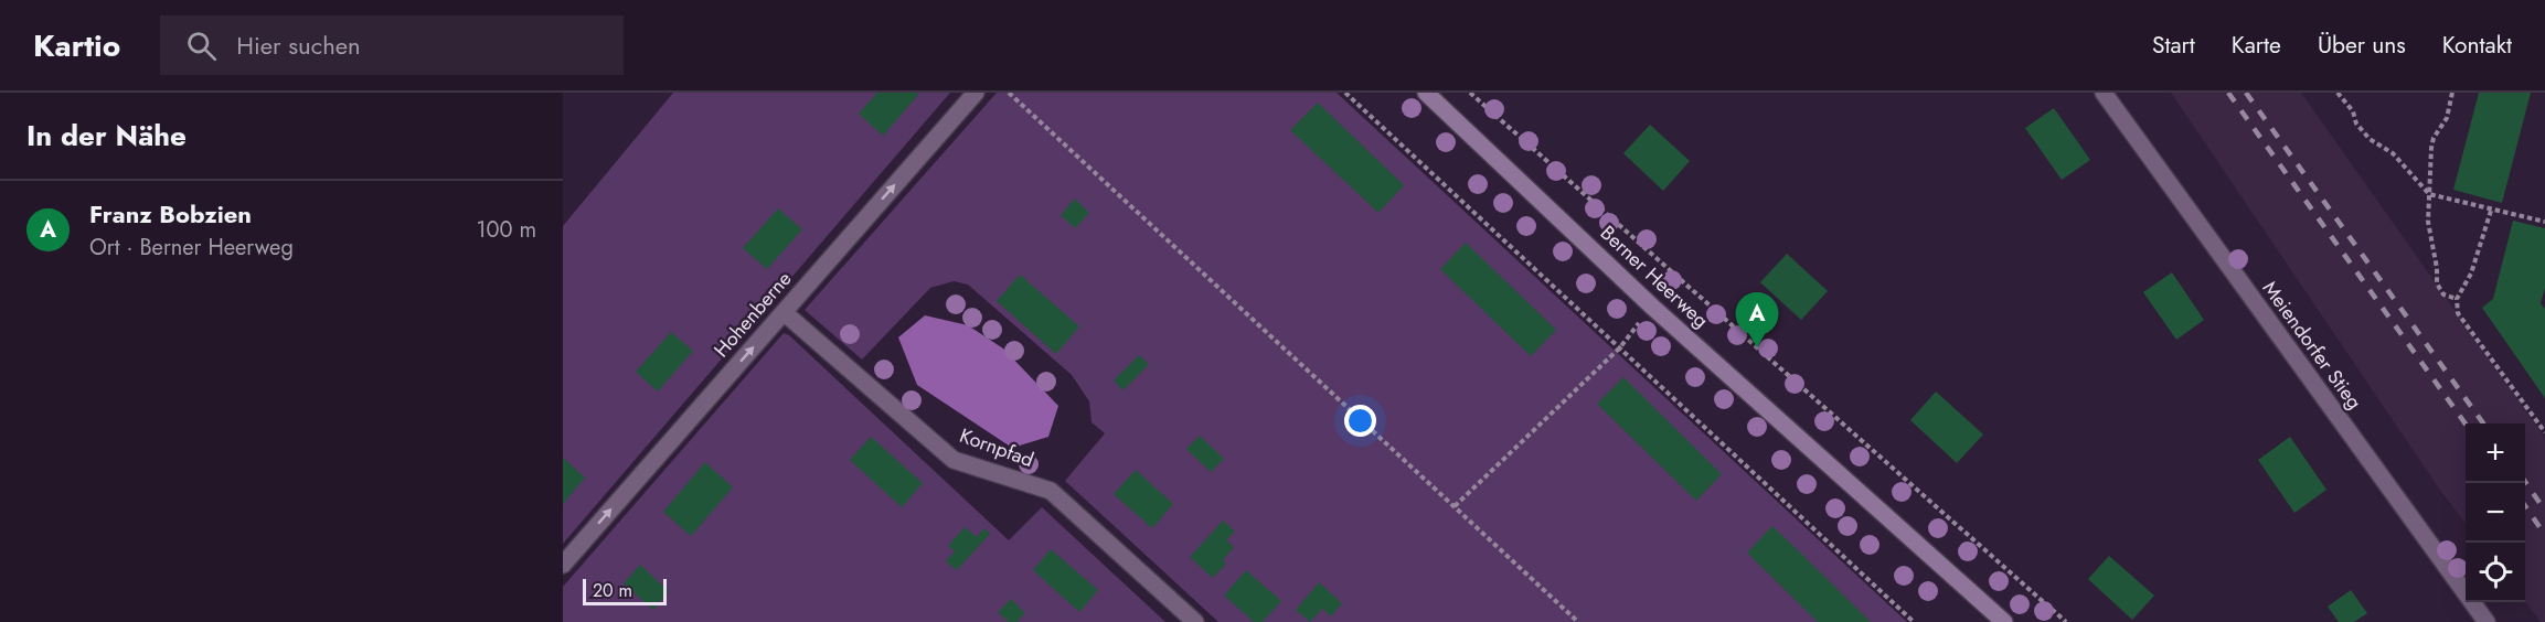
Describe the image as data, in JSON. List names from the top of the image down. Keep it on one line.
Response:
{"streets":{"main road":["Berner Heerweg"],"street":["Hohenberne","Meiendorfer Stieg","Kornpfad"]},"crossings":[["Hohenberne","Kornpfad"]],"one_way":["Hohenberne"],"scale_bar":"20 m","page":{"header":"Kartio","search":"Hier suchen","nav":["Start","Karte","Über uns","Kontakt"],"heading":"In der Nähe","list":[{"mark":"A","name":"Franz Bobzien","note":"Ort · Berner Heerweg","value":"100 m"}],"pins":"A","map_buttons":["+","−"],"scale":"20 m"}}
